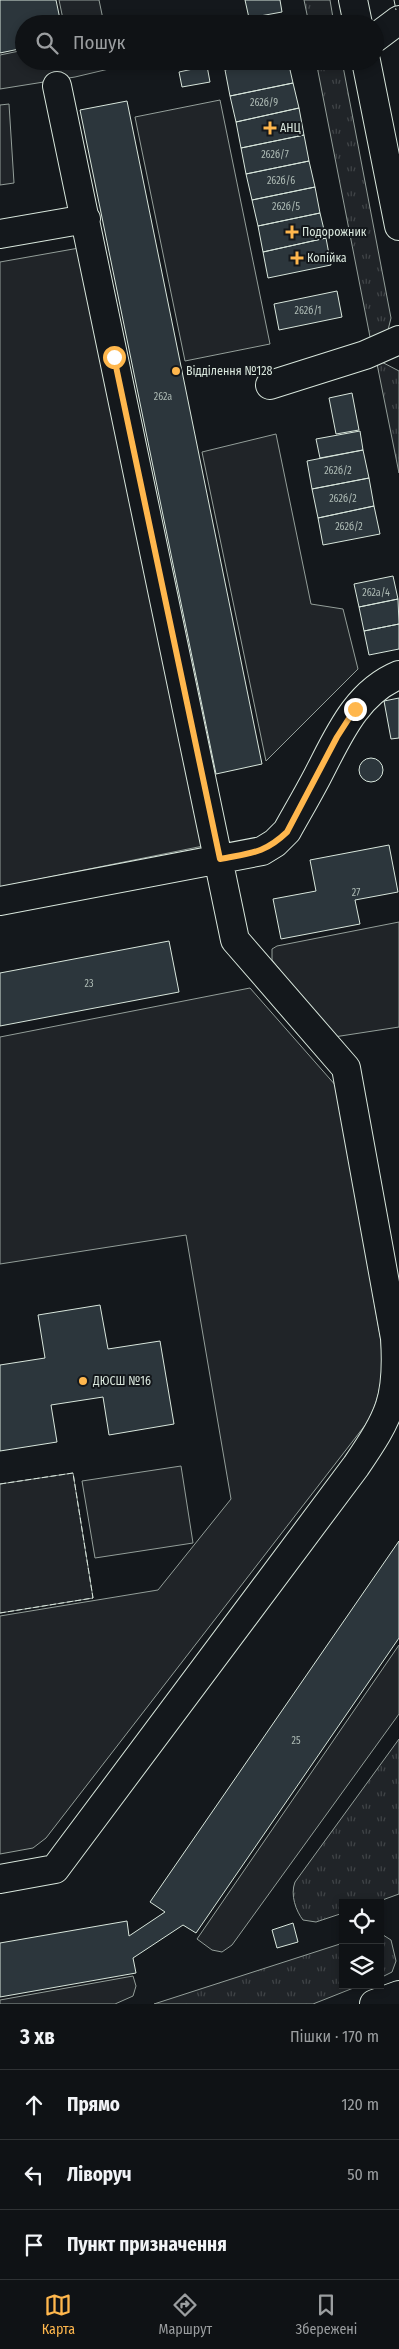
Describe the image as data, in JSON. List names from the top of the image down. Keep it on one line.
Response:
{"places":{"health":["АНЦ","Подорожник","Копійка"],"other":["Відділення №128","ДЮСШ №16"]},"house_numbers":["262б/9","262б/7","262б/6","262б/5","262б/1","262а","262б/2","262б/2","262б/2","262а/4","27","23","25"],"page":{"search":"Пошук","heading":["3 хв","Пішки · 170 m"],"list":[["Прямо","120 m"],["Ліворуч","50 m"],"Пункт призначення"],"nav":["Карта","Маршрут","Збережені"]}}
